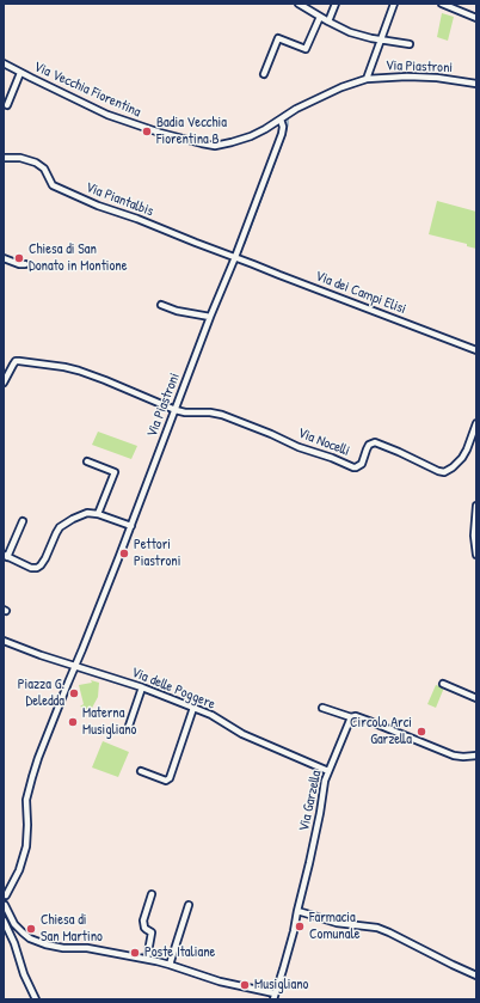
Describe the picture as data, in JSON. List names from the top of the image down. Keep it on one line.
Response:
{"streets":{"street":["Via Piastroni","Via Vecchia Fiorentina","Via Piantalbis","Via dei Campi Elisi","Via Nocelli","Via delle Poggere","Via Garzella"]},"crossings":[["Via Piastroni","Via Vecchia Fiorentina"],["Via Piastroni","Via Piantalbis"],["Via Piastroni","Via dei Campi Elisi"],["Via Piastroni","Via Nocelli"],["Via Piastroni","Via delle Poggere"],["Via Piantalbis","Via dei Campi Elisi"],["Via delle Poggere","Via Garzella"]],"places":["Badia Vecchia Fiorentina B","Chiesa di San Donato in Montione","Pettori Piastroni","Piazza G. Deledda","Materna Musigliano","Circolo Arci Garzella","Farmacia Comunale","Chiesa di San Martino","Poste Italiane","Musigliano"]}
